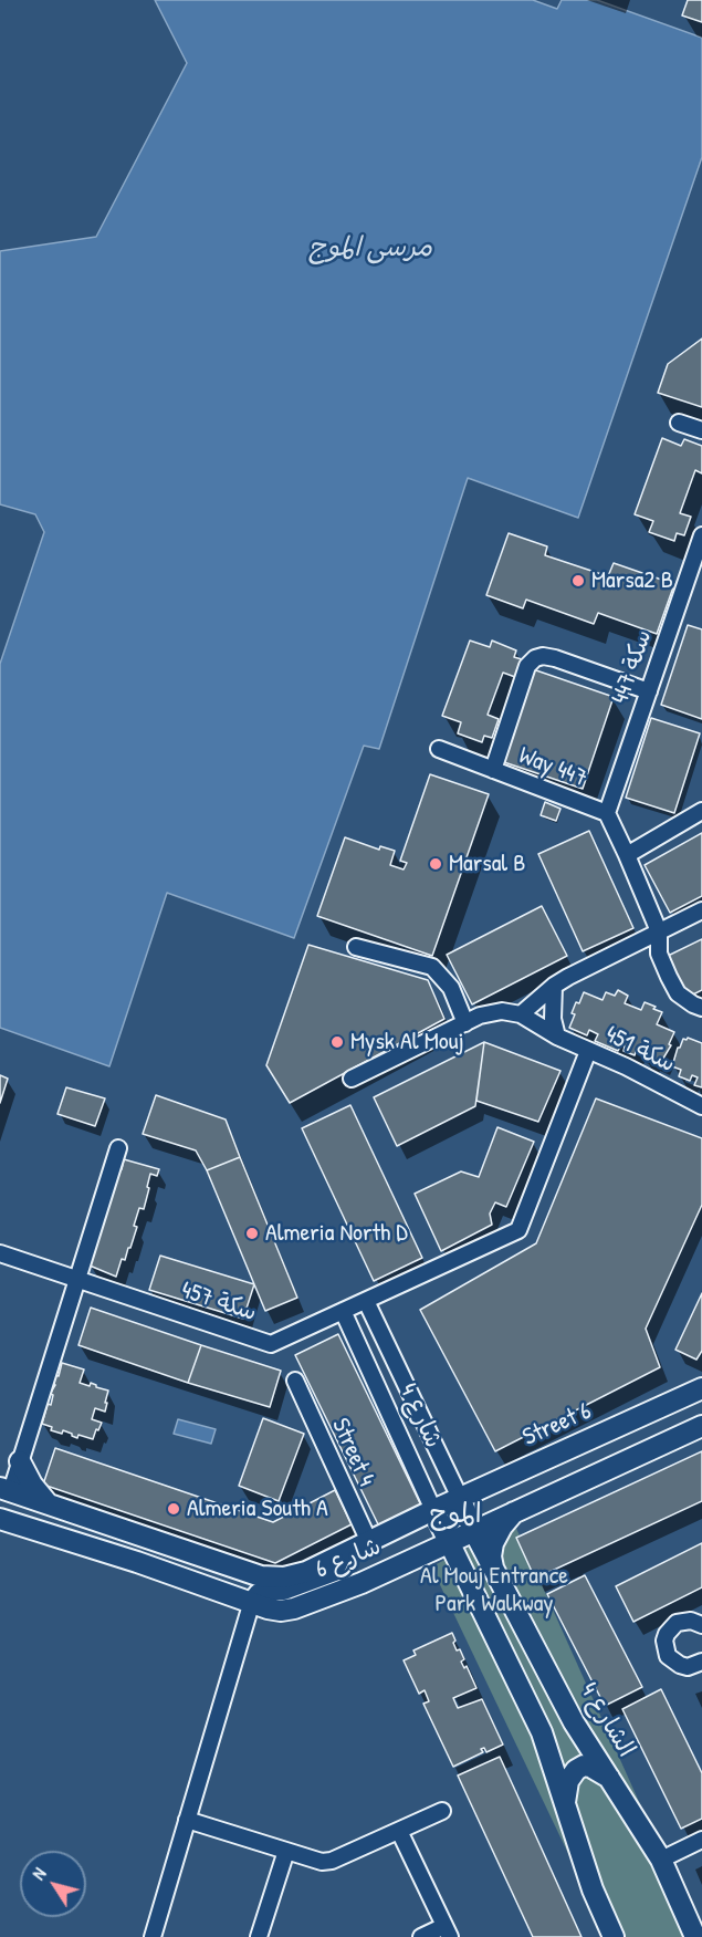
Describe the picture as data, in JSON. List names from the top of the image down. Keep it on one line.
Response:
{"streets":{"street":["سكة 447","Way 447","سكة 451","سكة 457","شارع 4","Street 6","Street 4","شارع 6","الشارع 4"]},"crossings":[["سكة 447","Way 447"],["سكة 451","سكة 457"],["سكة 457","شارع 4"],["شارع 4","Street 6"],["شارع 4","شارع 6"],["شارع 4","الشارع 4"],["Street 6","شارع 6"],["Street 4","شارع 6"],["شارع 6","الشارع 4"]],"districts":["الموج"],"water":["مرسى الموج"],"parks":["Al Mouj Entrance Park Walkway"],"places":["Marsa2 B","Marsal B","Mysk Al Mouj","Almeria North D","Almeria South A"],"north":"top left"}
